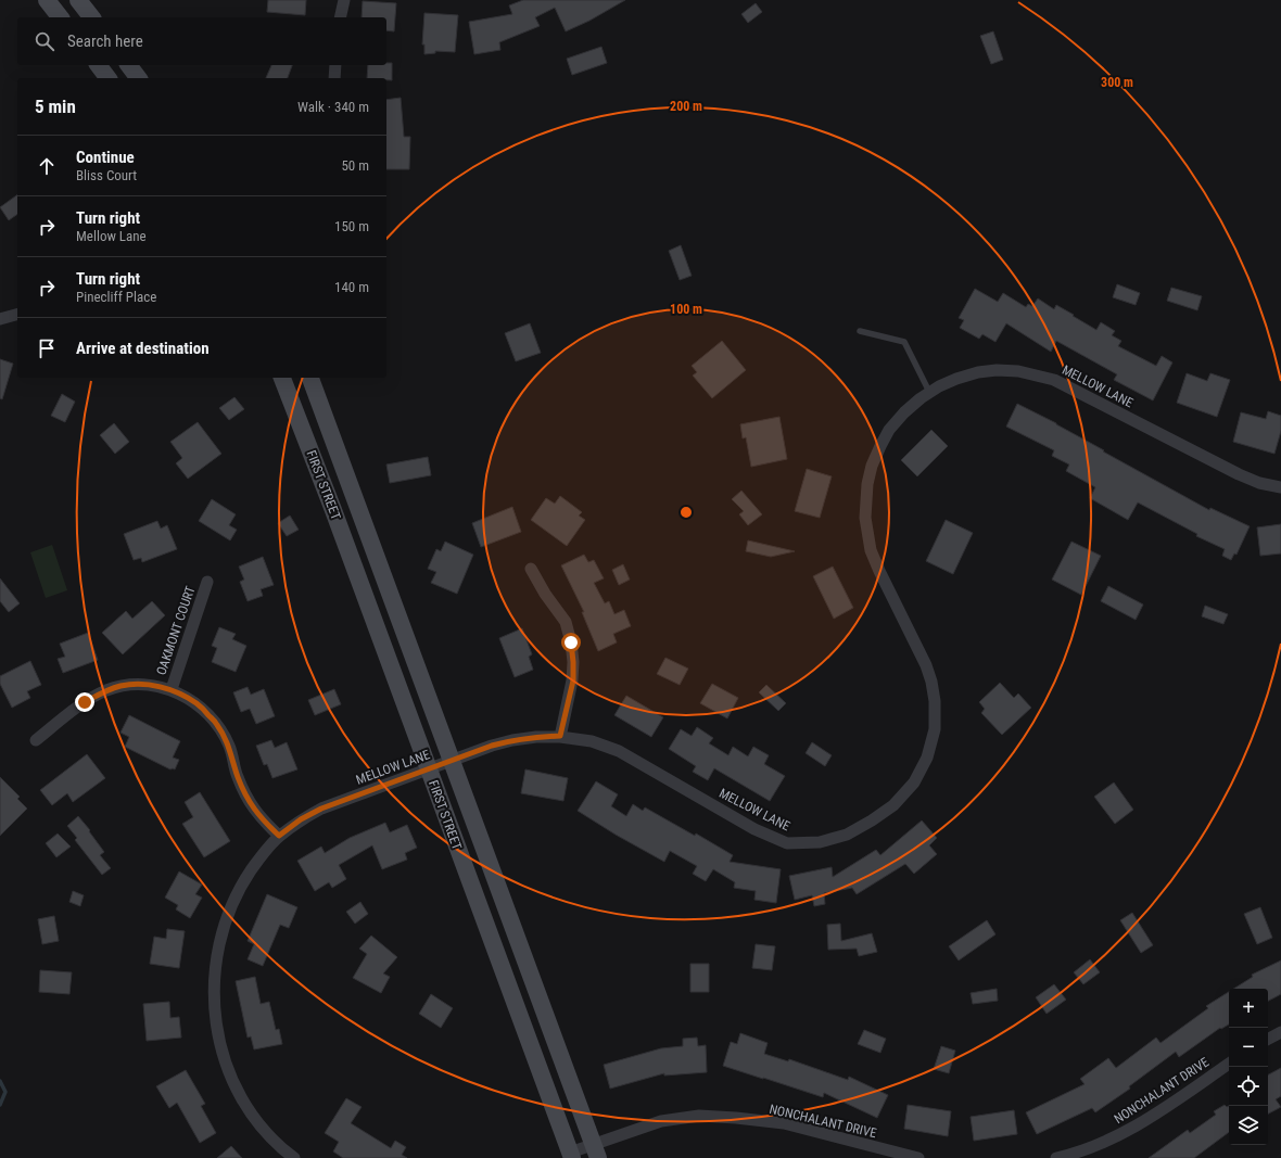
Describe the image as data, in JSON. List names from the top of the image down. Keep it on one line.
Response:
{"streets":{"main road":["FIRST STREET"],"street":["MELLOW LANE","OAKMONT COURT","NONCHALANT DRIVE"]},"crossings":[["MELLOW LANE","FIRST STREET"],["FIRST STREET","NONCHALANT DRIVE"]],"page":{"search":"Search here","heading":["5 min","Walk · 340 m"],"list":[["Continue","Bliss Court","50 m"],["Turn right","Mellow Lane","150 m"],["Turn right","Pinecliff Place","140 m"],"Arrive at destination"],"map_buttons":["+","−"]},"rings":["300 m","200 m","100 m"]}
